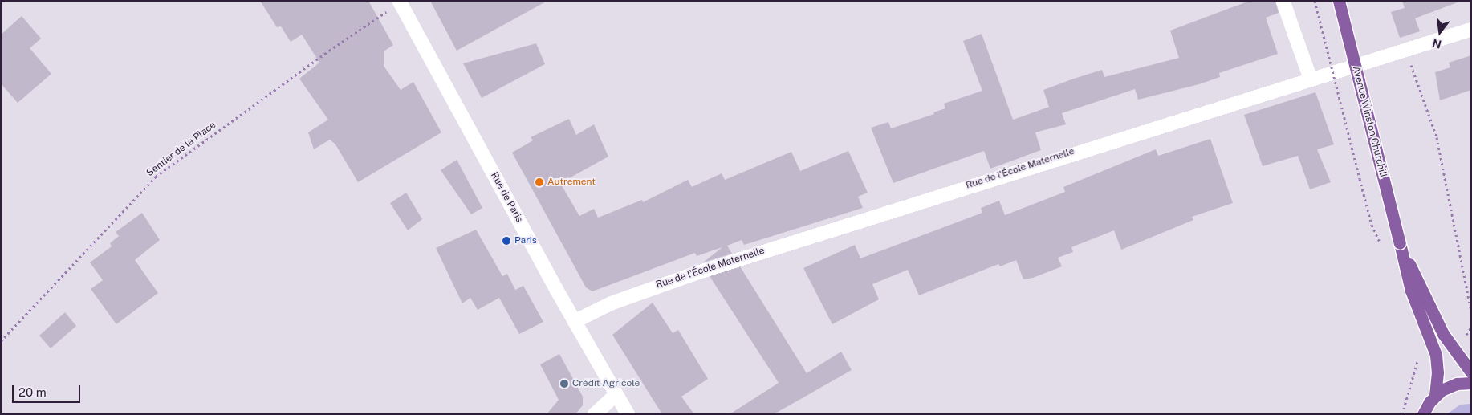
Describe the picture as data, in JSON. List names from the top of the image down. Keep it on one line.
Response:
{"streets":{"main road":["Avenue Winston Churchill"],"street":["Rue de l'École Maternelle","Rue de Paris"],"path":["Sentier de la Place"]},"crossings":[["Sentier de la Place","Rue de Paris"],["Rue de l'École Maternelle","Rue de Paris"]],"places":["Autrement","Paris","Crédit Agricole"],"scale_bar":"20 m","north":"bottom"}
